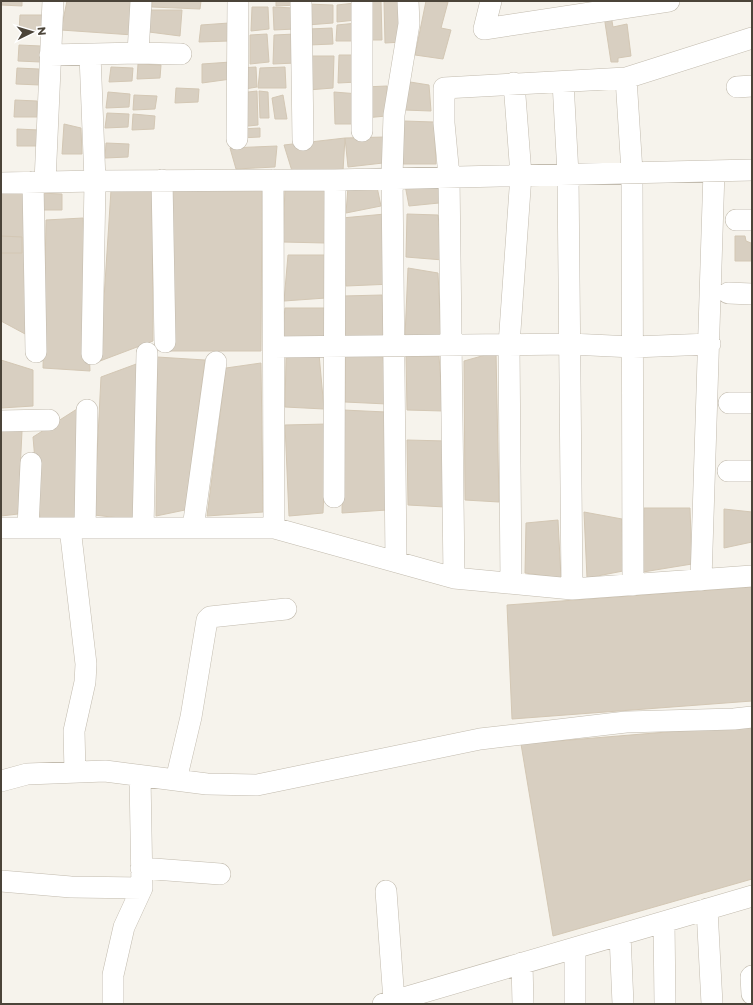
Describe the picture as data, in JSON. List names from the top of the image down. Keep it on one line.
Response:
{"north":"right"}
